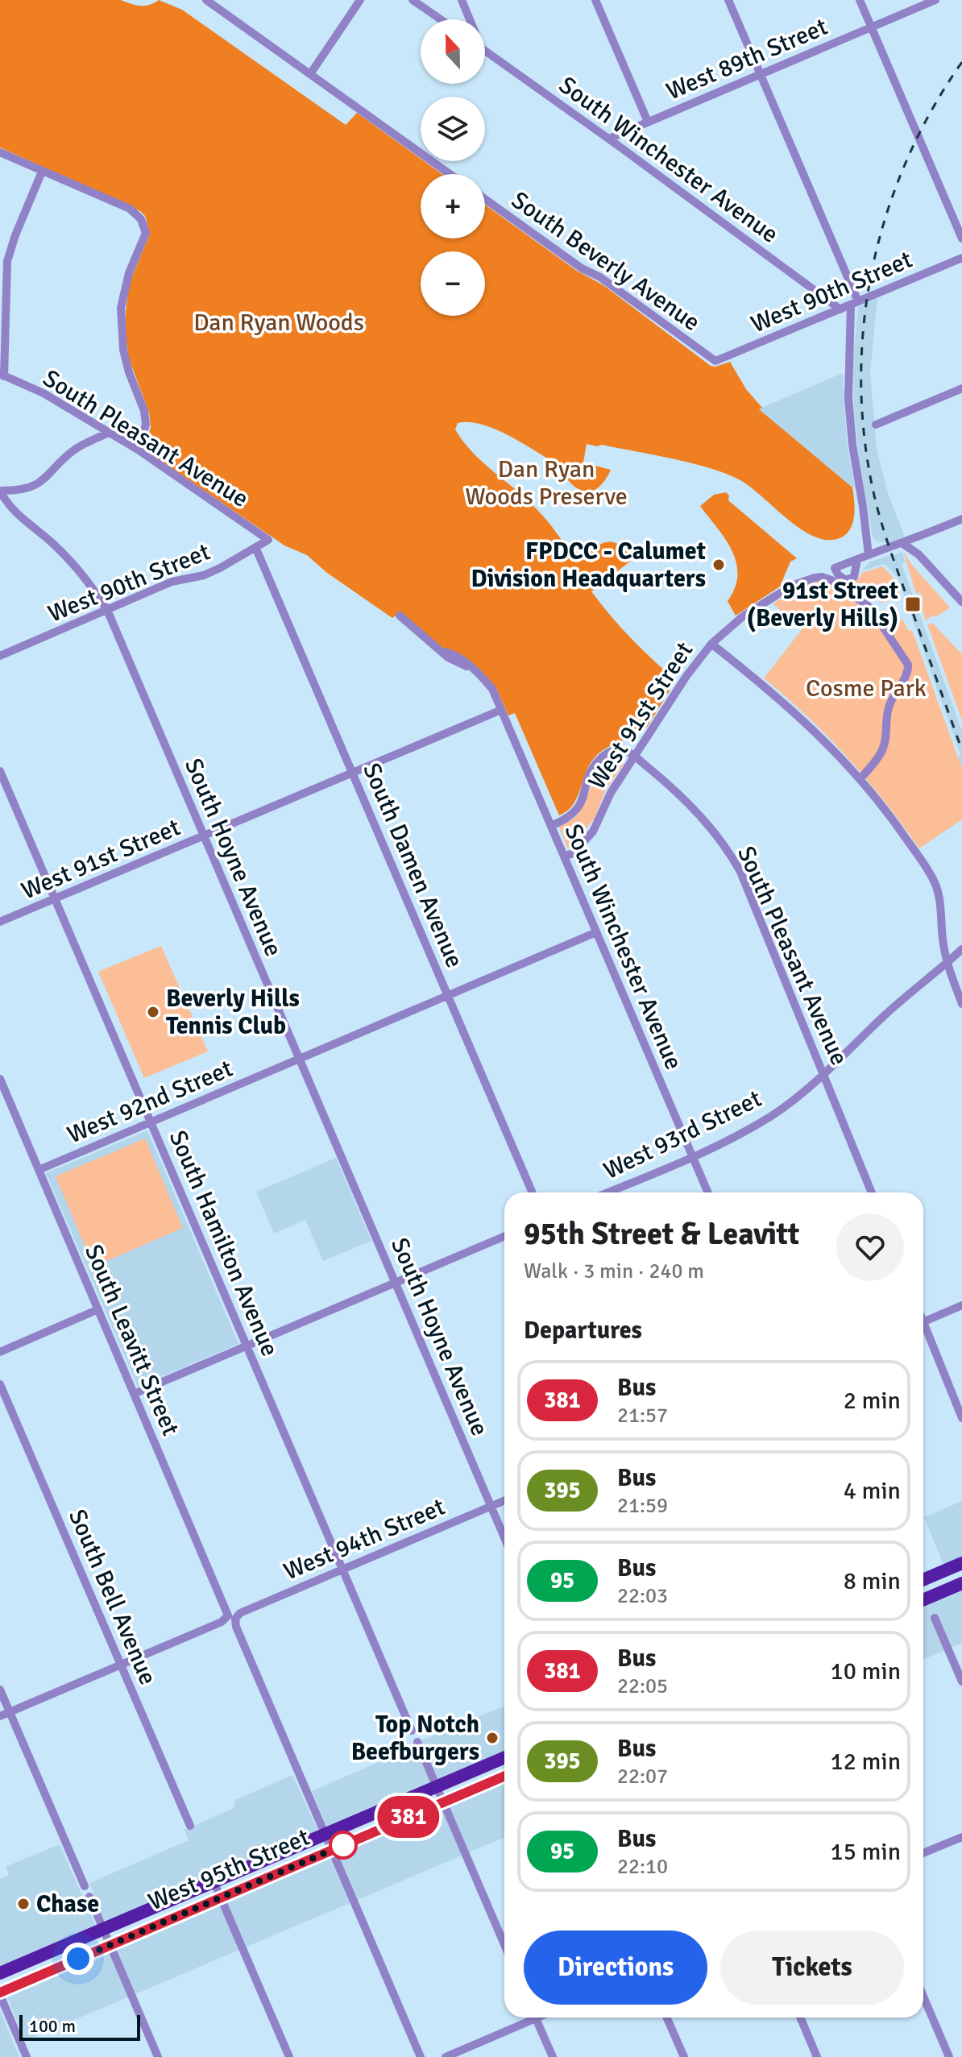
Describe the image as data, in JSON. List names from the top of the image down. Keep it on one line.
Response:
{"streets":{"main road":["West 95th Street"],"street":["West 89th Street","South Winchester Avenue","South Beverly Avenue","West 90th Street","South Pleasant Avenue","West 91st Street","South Hoyne Avenue","South Damen Avenue","West 92nd Street","West 93rd Street","South Hamilton Avenue","South Leavitt Street","West 94th Street","South Bell Avenue"]},"crossings":[["West 89th Street","South Winchester Avenue"],["South Winchester Avenue","West 90th Street"],["South Winchester Avenue","West 91st Street"],["South Winchester Avenue","West 92nd Street"],["South Winchester Avenue","West 93rd Street"],["South Beverly Avenue","West 90th Street"],["West 90th Street","South Pleasant Avenue"],["West 90th Street","South Hoyne Avenue"],["West 90th Street","South Damen Avenue"],["South Pleasant Avenue","West 91st Street"],["South Pleasant Avenue","West 93rd Street"],["West 91st Street","South Hoyne Avenue"],["West 91st Street","South Damen Avenue"],["West 91st Street","South Hamilton Avenue"],["South Hoyne Avenue","West 92nd Street"],["South Hoyne Avenue","West 94th Street"],["South Damen Avenue","West 92nd Street"],["West 92nd Street","South Hamilton Avenue"],["West 92nd Street","South Leavitt Street"],["South Hamilton Avenue","West 94th Street"],["South Leavitt Street","West 94th Street"],["South Leavitt Street","West 95th Street"],["West 94th Street","South Bell Avenue"]],"parks":["Dan Ryan Woods","Dan Ryan Woods Preserve","Cosme Park"],"places":{"other":["FPDCC - Calumet Division Headquarters","Beverly Hills Tennis Club","Top Notch Beefburgers","Chase"],"transit":["91st Street (Beverly Hills)"]},"lines":["bus line 381"],"scale_bar":"100 m","north":"top","page":{"on_map":"381","map_buttons":["+","−"],"heading":[["95th Street & Leavitt","Walk · 3 min · 240 m"],"Departures"],"list":[{"mark":"381","name":"Bus","note":"21:57","value":"2 min"},{"mark":"395","name":"Bus","note":"21:59","value":"4 min"},{"mark":"95","name":"Bus","note":"22:03","value":"8 min"},{"mark":"381","name":"Bus","note":"22:05","value":"10 min"},{"mark":"395","name":"Bus","note":"22:07","value":"12 min"},{"mark":"95","name":"Bus","note":"22:10","value":"15 min"}],"buttons":["Directions","Tickets"],"scale":"100 m"}}
